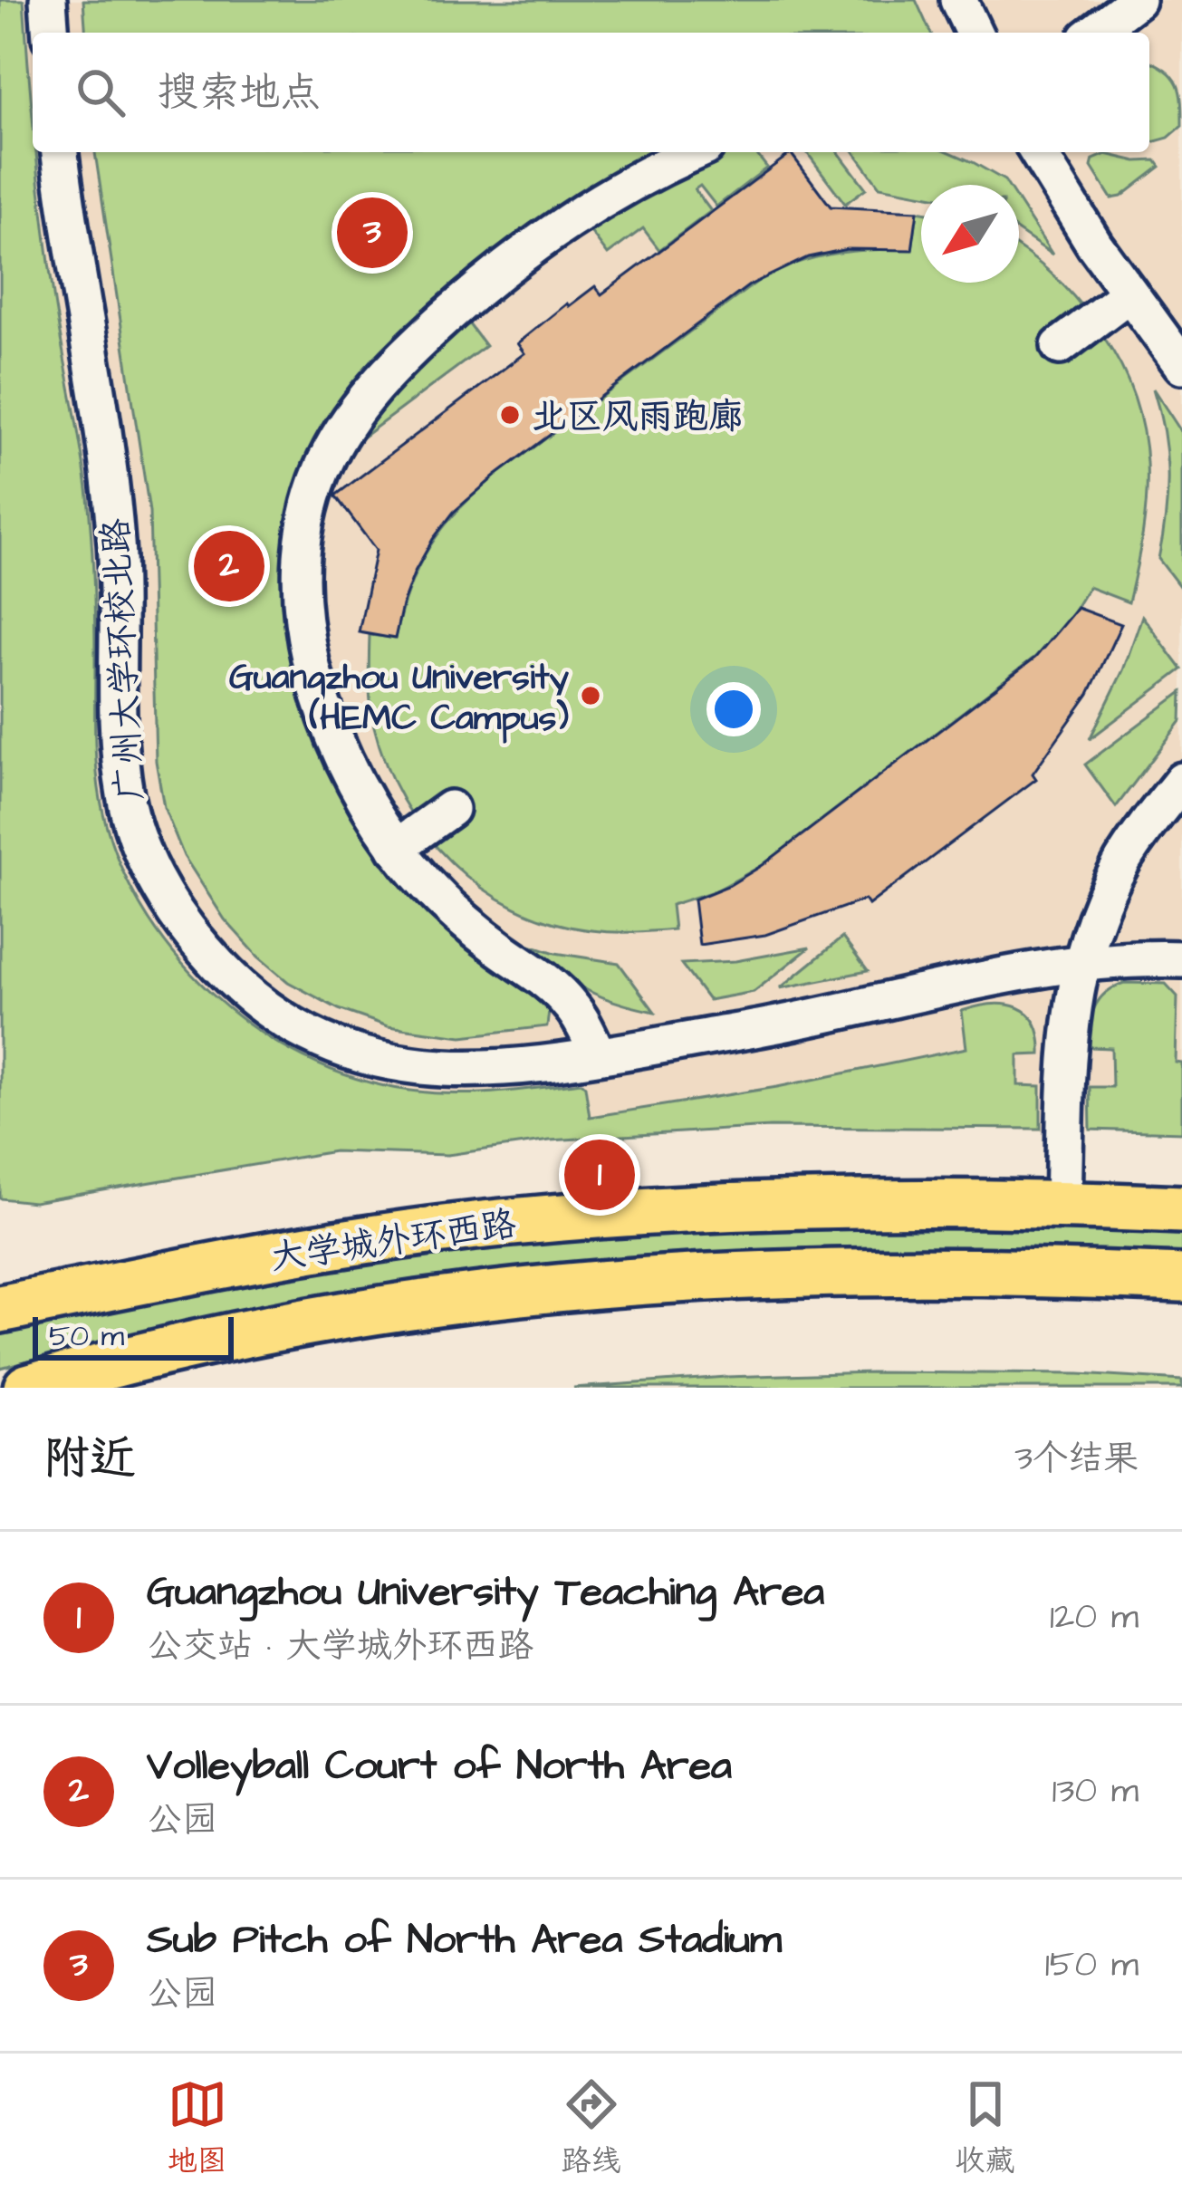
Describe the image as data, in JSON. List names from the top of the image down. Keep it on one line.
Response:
{"streets":{"main road":["大学城外环西路"],"lane":["广州大学环校北路"]},"places":["北区风雨跑廊","Guangzhou University (HEMC Campus)"],"scale_bar":"50 m","north":"bottom left","page":{"search":"搜索地点","pins":["3","2","1"],"scale":"50 m","heading":["附近","3个结果"],"list":[{"mark":"1","name":"Guangzhou University Teaching Area","note":"公交站 · 大学城外环西路","value":"120 m"},{"mark":"2","name":"Volleyball Court of North Area","note":"公园","value":"130 m"},{"mark":"3","name":"Sub Pitch of North Area Stadium","note":"公园","value":"150 m"}],"nav":["地图","路线","收藏"]}}
